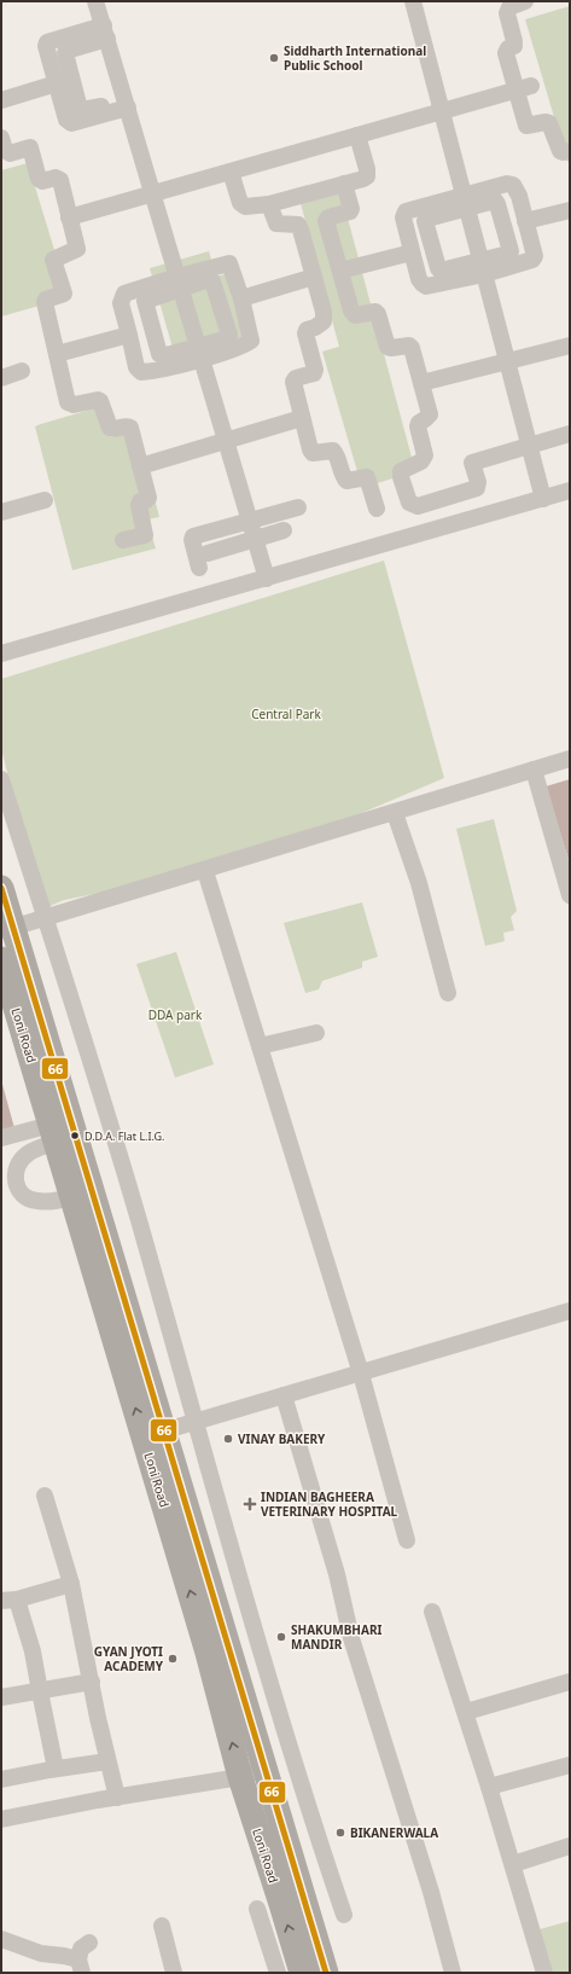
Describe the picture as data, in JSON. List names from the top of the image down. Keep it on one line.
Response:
{"streets":{"highway":["Loni Road"]},"parks":["Central Park","DDA park"],"places":{"other":["Siddharth International Public School","D.D.A. Flat L.I.G.","VINAY BAKERY","SHAKUMBHARI MANDIR","GYAN JYOTI ACADEMY","BIKANERWALA"],"health":["INDIAN BAGHEERA VETERINARY HOSPITAL"]},"lines":["transit line 66"]}
